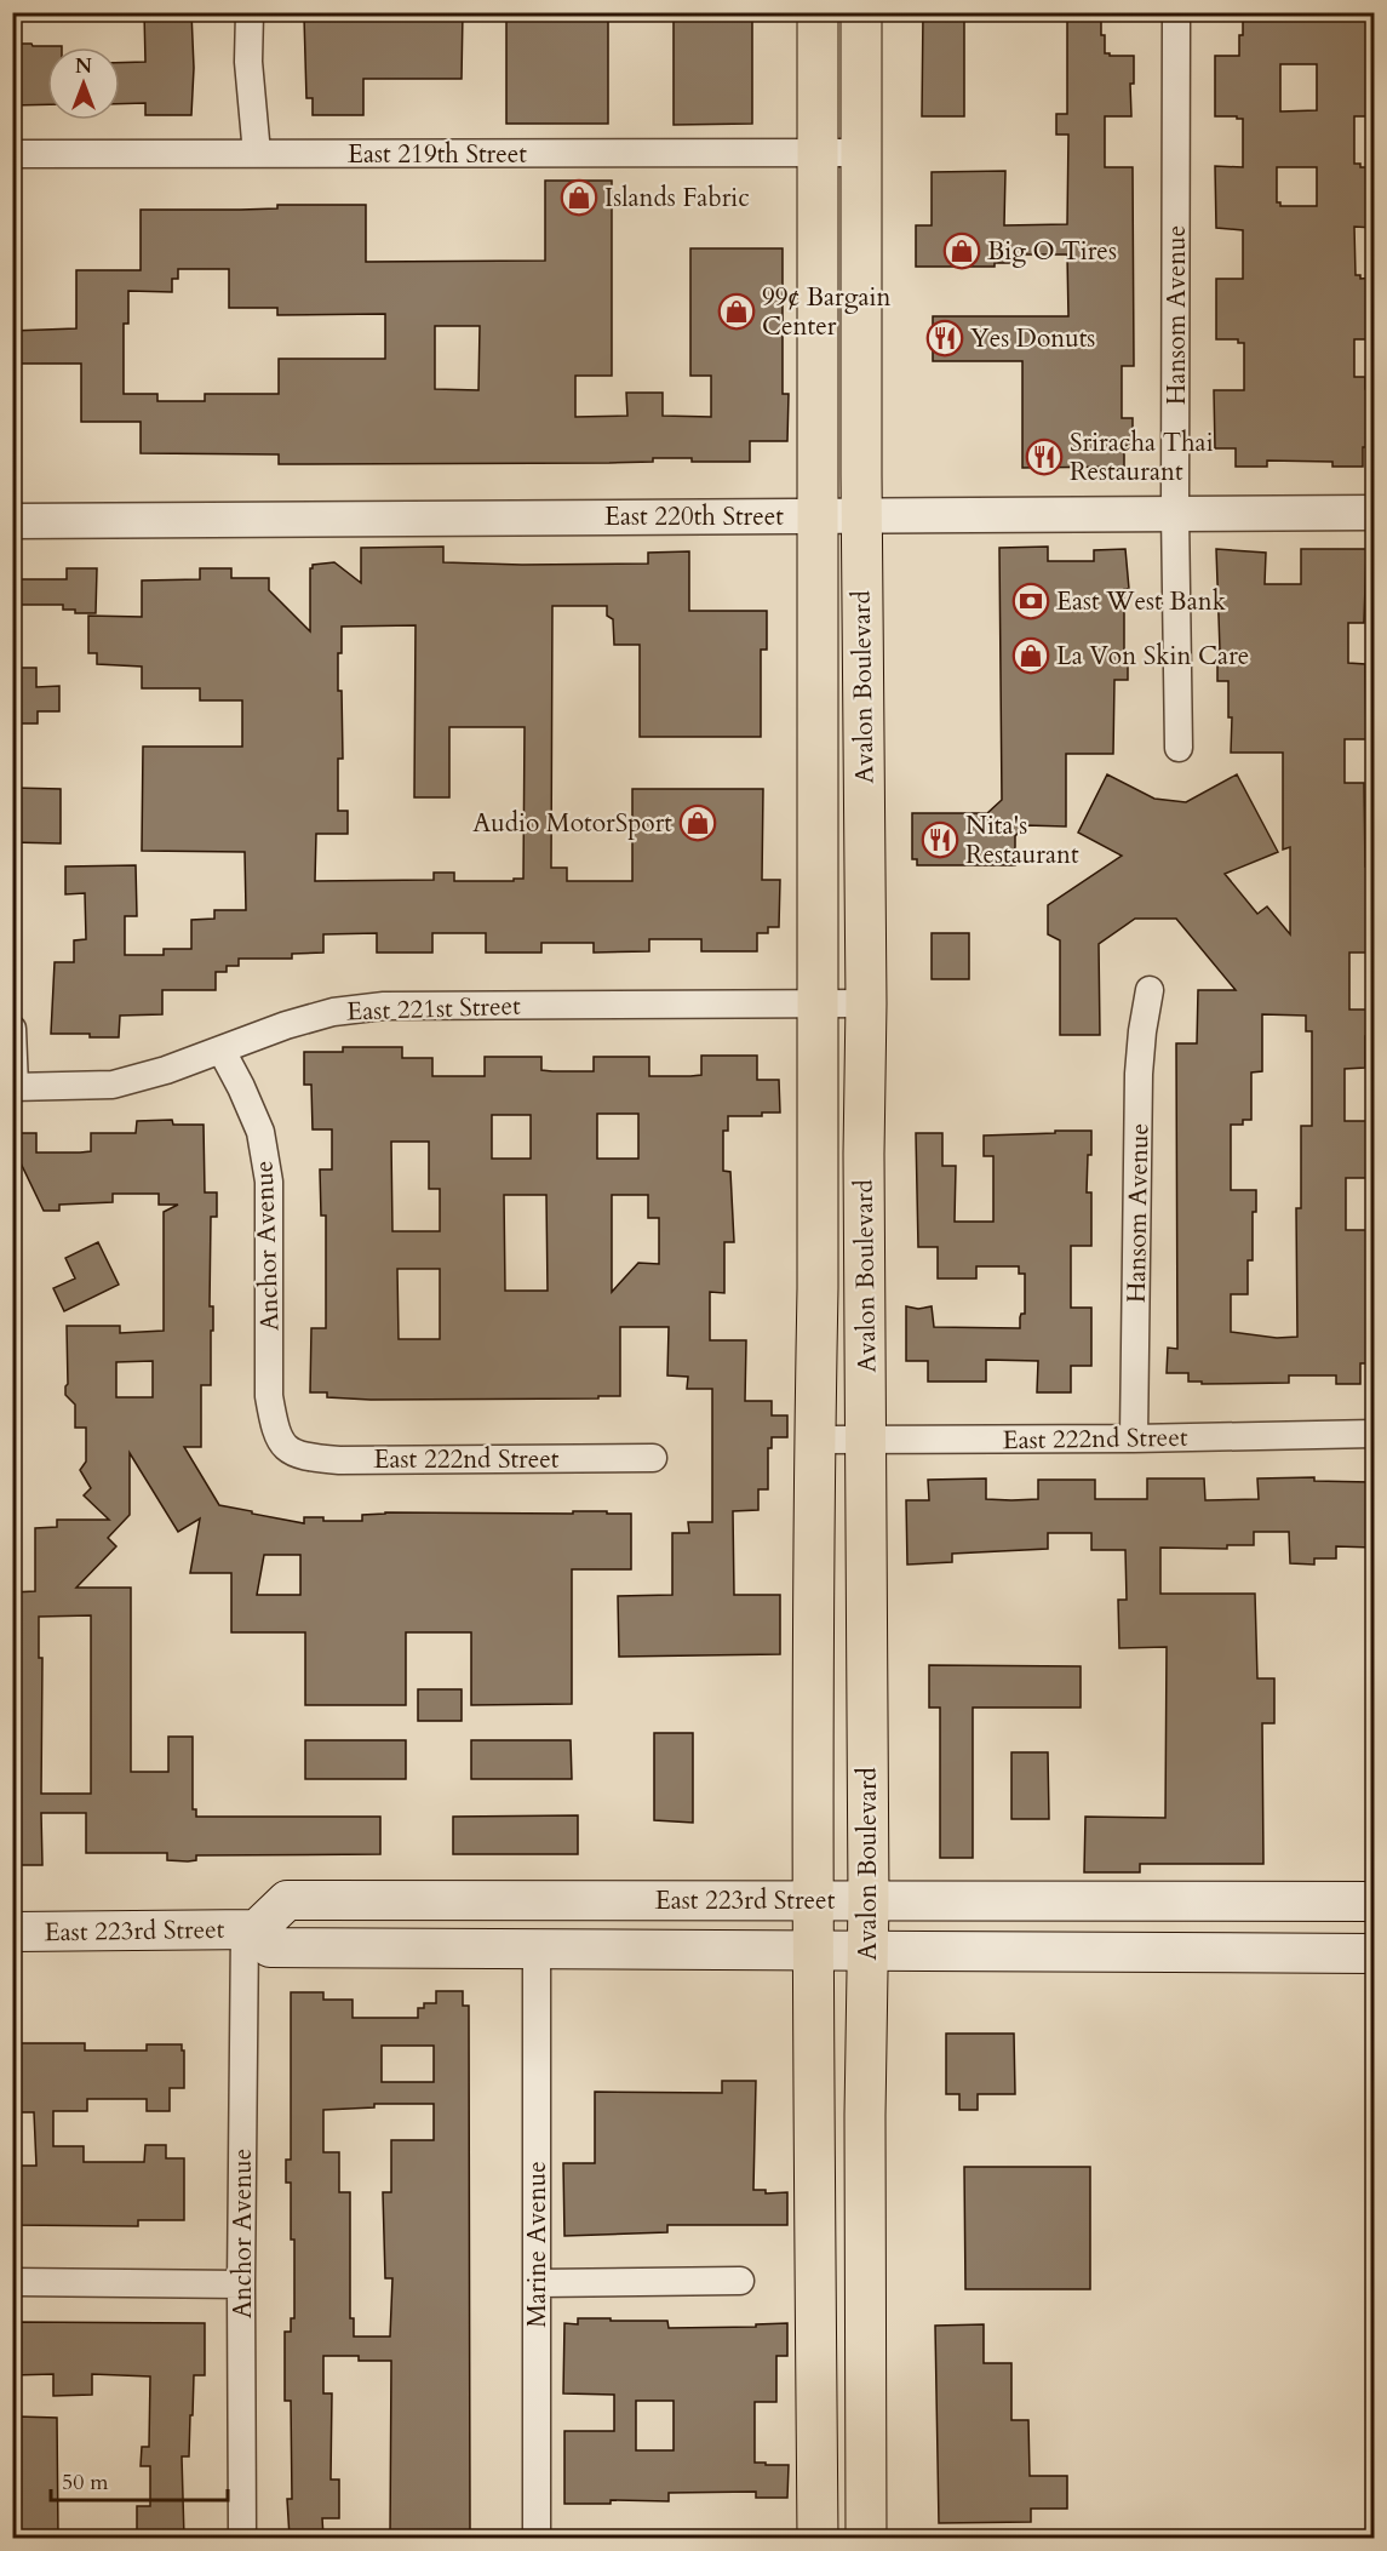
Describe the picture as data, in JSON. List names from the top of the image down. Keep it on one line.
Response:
{"streets":{"main road":["Avalon Boulevard","East 223rd Street"],"street":["East 219th Street","Hansom Avenue","East 220th Street","East 221st Street","Anchor Avenue","East 222nd Street","Marine Avenue"]},"crossings":[["East 219th Street","Avalon Boulevard"],["Hansom Avenue","East 220th Street"],["Hansom Avenue","East 222nd Street"],["East 220th Street","Avalon Boulevard"],["Avalon Boulevard","East 221st Street"],["Avalon Boulevard","East 222nd Street"],["Avalon Boulevard","East 223rd Street"],["East 221st Street","Anchor Avenue"],["Anchor Avenue","East 222nd Street"],["Anchor Avenue","East 223rd Street"],["East 223rd Street","Marine Avenue"]],"places":{"shop":["Islands Fabric","Big O Tires","99¢ Bargain Center","La Von Skin Care","Audio MotorSport"],"restaurant":["Yes Donuts","Sriracha Thai Restaurant","Nita's Restaurant"],"bank":["East West Bank"]},"scale_bar":"50 m","north":"top"}
